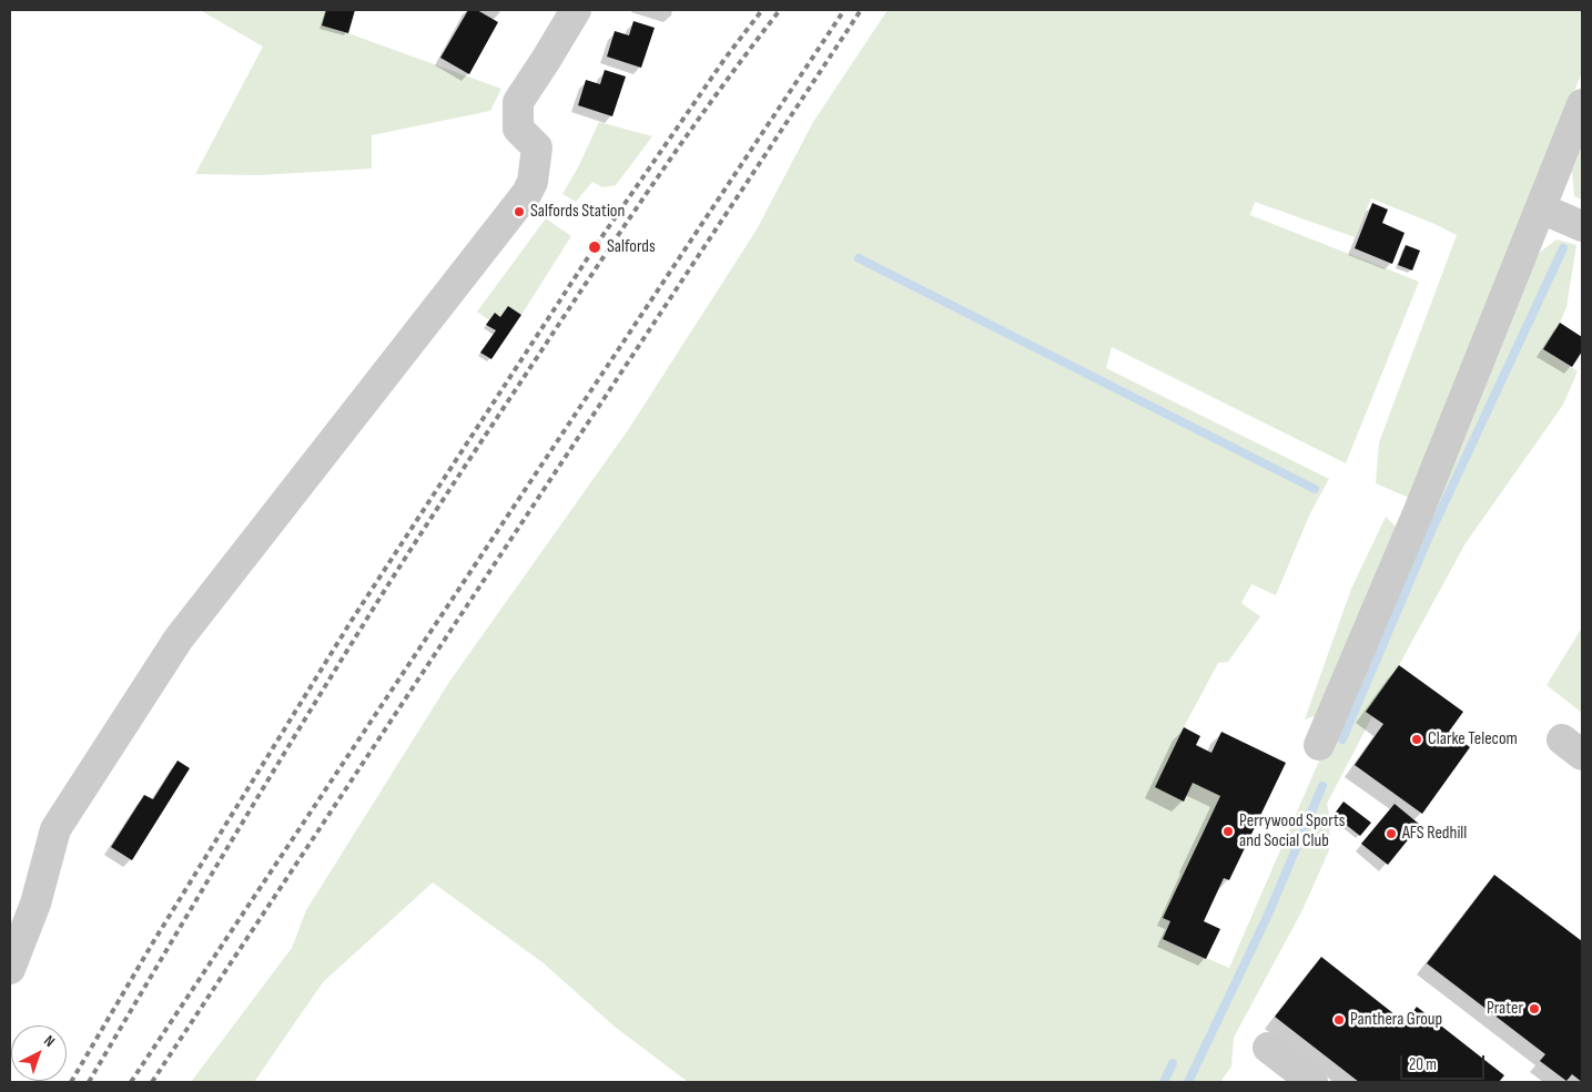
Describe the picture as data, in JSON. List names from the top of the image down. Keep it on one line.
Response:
{"places":["Salfords Station","Salfords","Clarke Telecom","Perrywood Sports and Social Club","AFS Redhill","Prater","Panthera Group"],"scale_bar":"20 m","north":"top right"}
